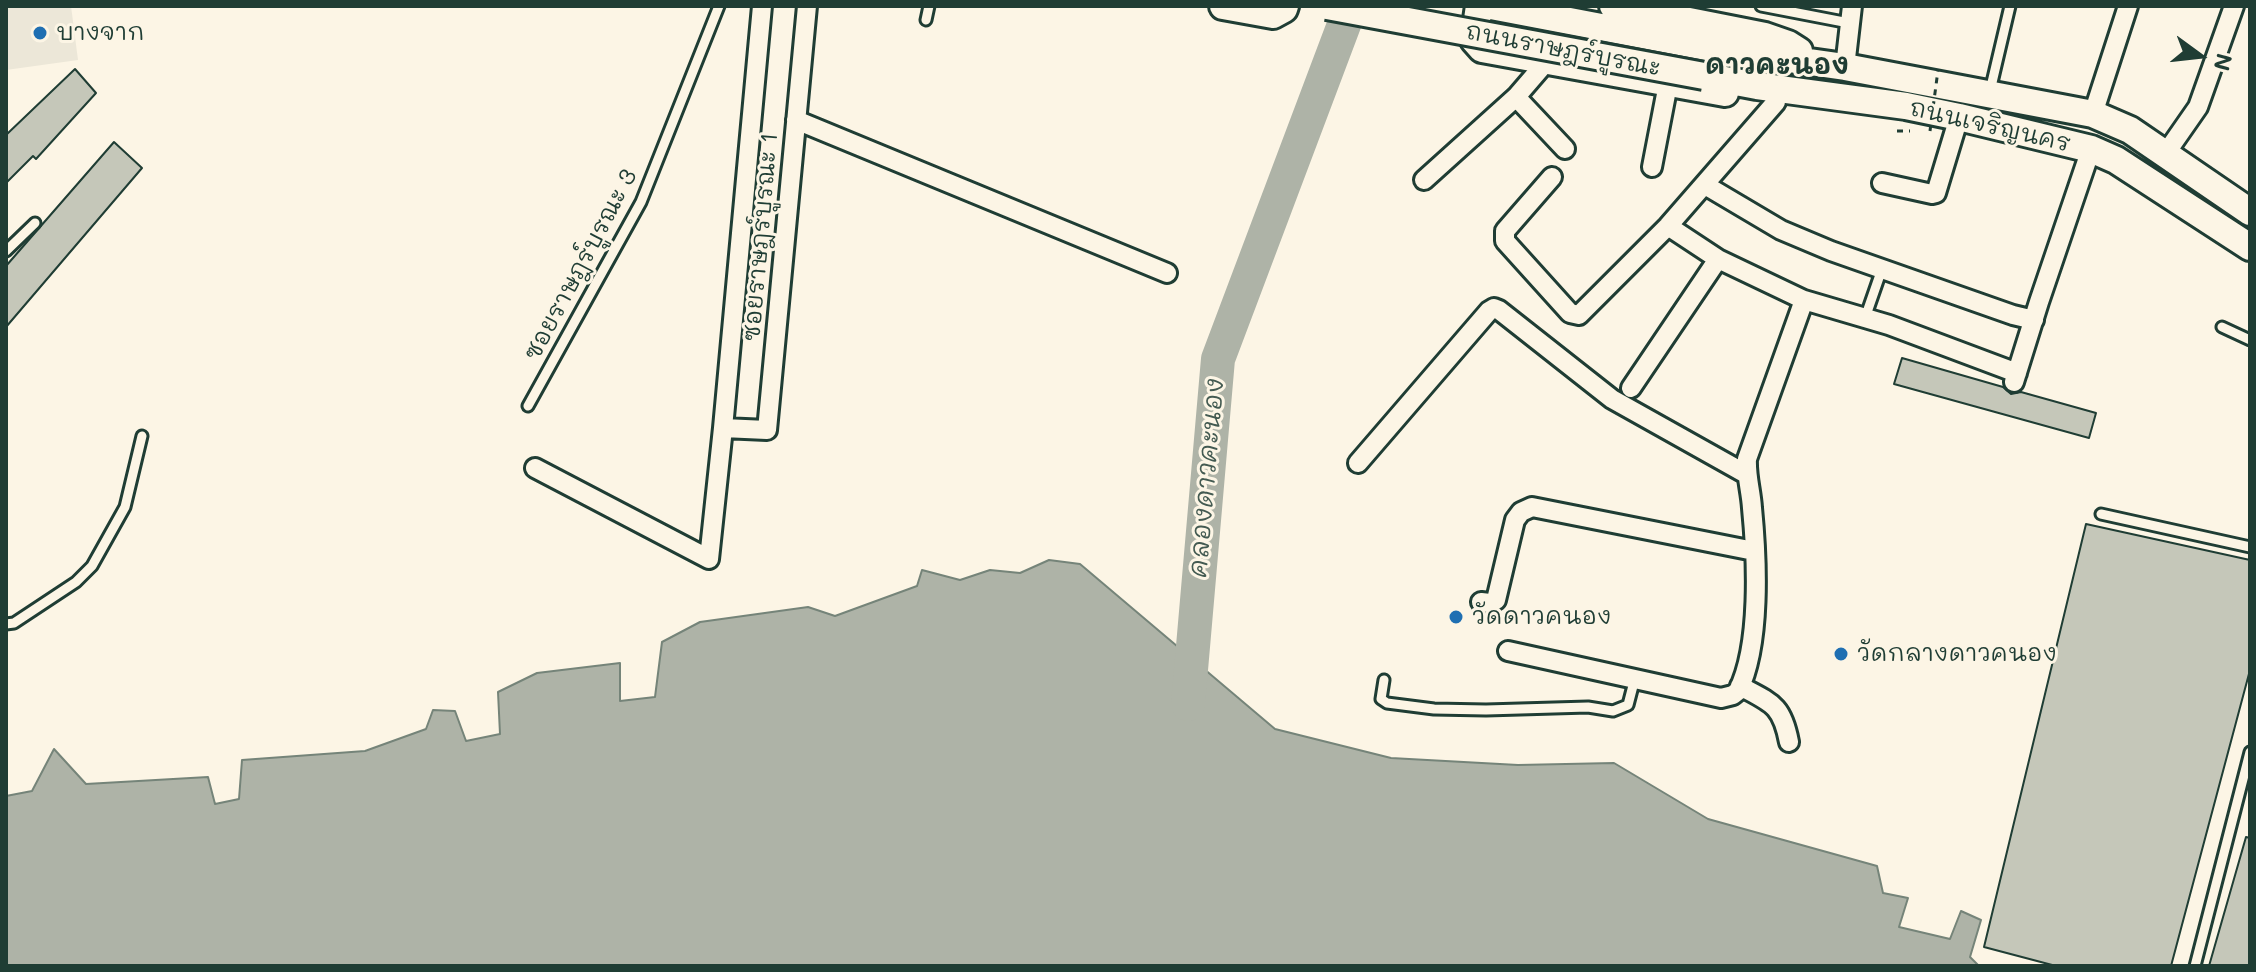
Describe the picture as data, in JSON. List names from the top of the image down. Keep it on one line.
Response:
{"streets":{"main road":["ถนนราษฎร์บูรณะ","ถนนเจริญนคร"],"street":["ซอยราษฎร์บูรณะ 1"],"lane":["ซอยราษฎร์บูรณะ 3"]},"crossings":[["ถนนราษฎร์บูรณะ","ถนนเจริญนคร"]],"districts":["ดาวคะนอง"],"water":["คลองดาวคะนอง"],"places":["บางจาก","วัดดาวคนอง","วัดกลางดาวคนอง"],"north":"right"}
